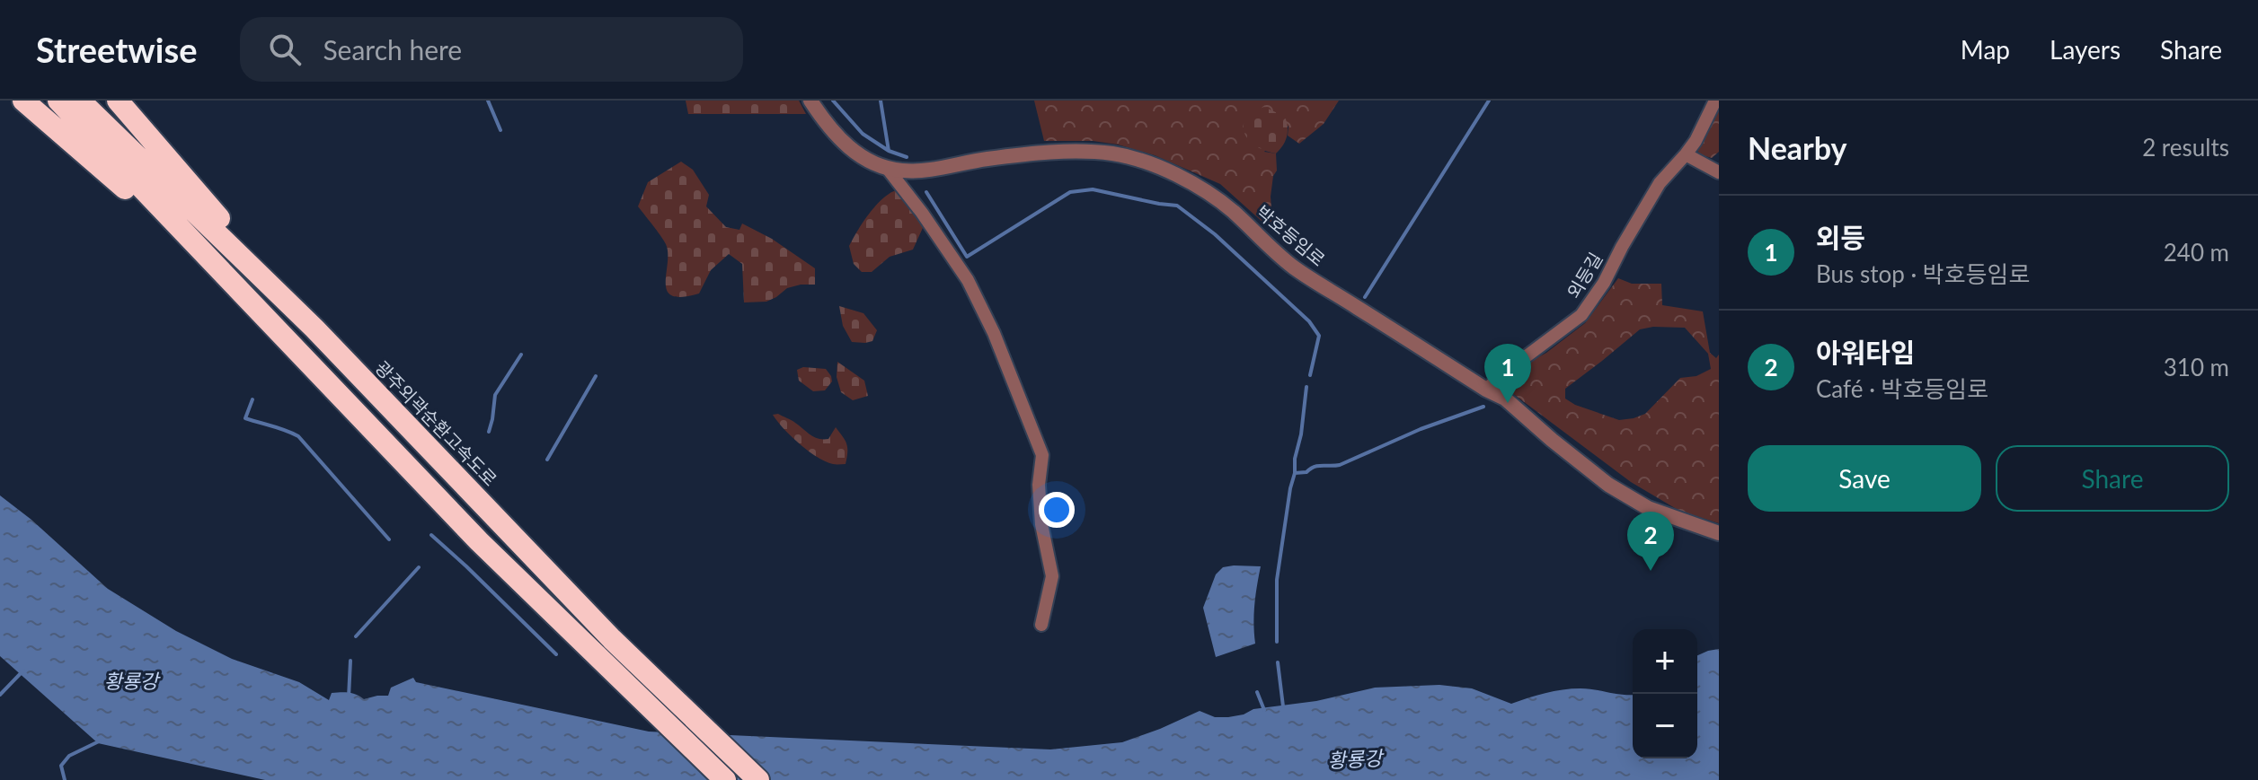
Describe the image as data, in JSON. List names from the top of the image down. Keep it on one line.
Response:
{"streets":{"highway":["광주외곽순환고속도로"],"street":["박호등임로","외등길"]},"crossings":[["박호등임로","외등길"]],"water":["황룡강"],"page":{"header":"Streetwise","search":"Search here","nav":["Map","Layers","Share"],"heading":["Nearby","2 results"],"list":[{"mark":"1","name":"외등","note":"Bus stop · 박호등임로","value":"240 m"},{"mark":"2","name":"아워타임","note":"Café · 박호등임로","value":"310 m"}],"pins":["1","2"],"buttons":["Save","Share"],"map_buttons":["+","−"]}}
